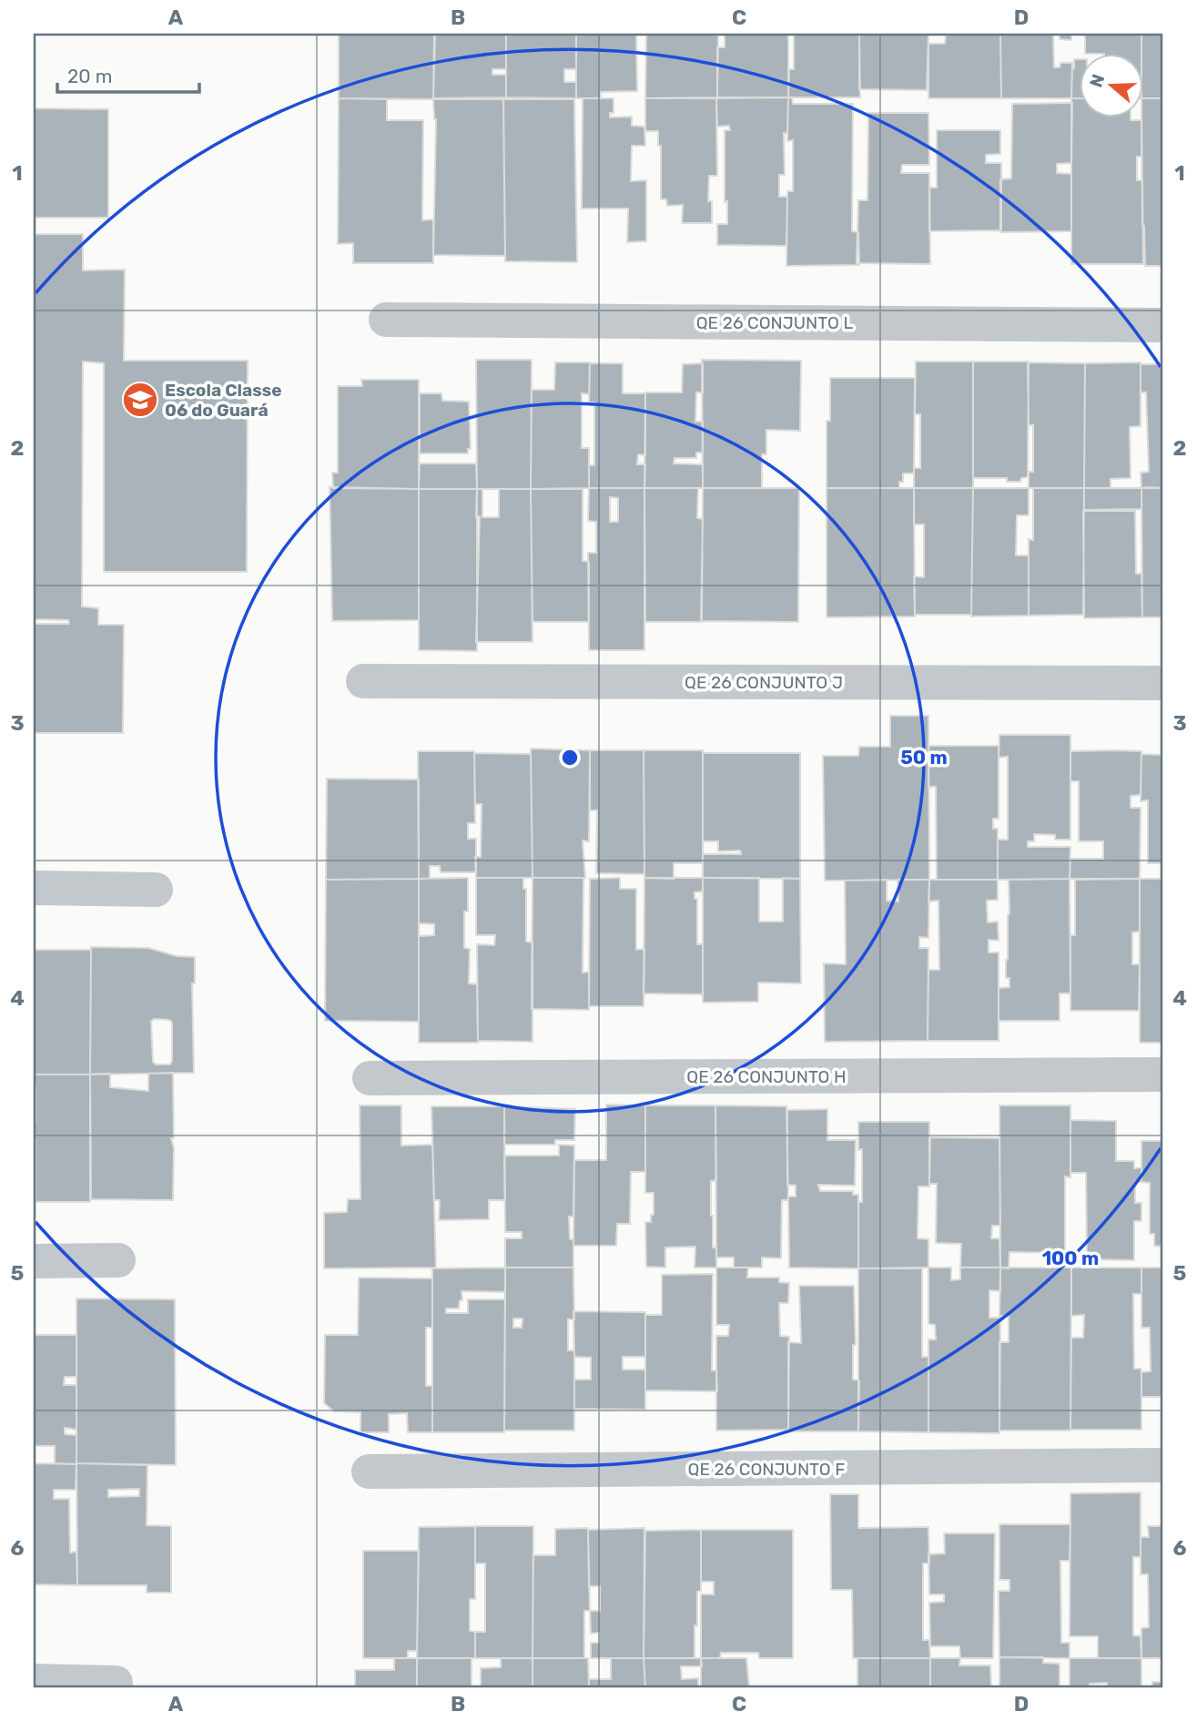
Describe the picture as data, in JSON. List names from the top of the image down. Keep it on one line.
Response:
{"streets":{"street":["QE 26 CONJUNTO L","QE 26 CONJUNTO J","QE 26 CONJUNTO H","QE 26 CONJUNTO F"]},"places":{"school or university":["Escola Classe 06 do Guará"]},"scale_bar":"20 m","north":"left","grid":{"columns":["A","B","C","D"],"rows":["1","2","3","4","5","6"]},"rings":["50 m","100 m"]}
